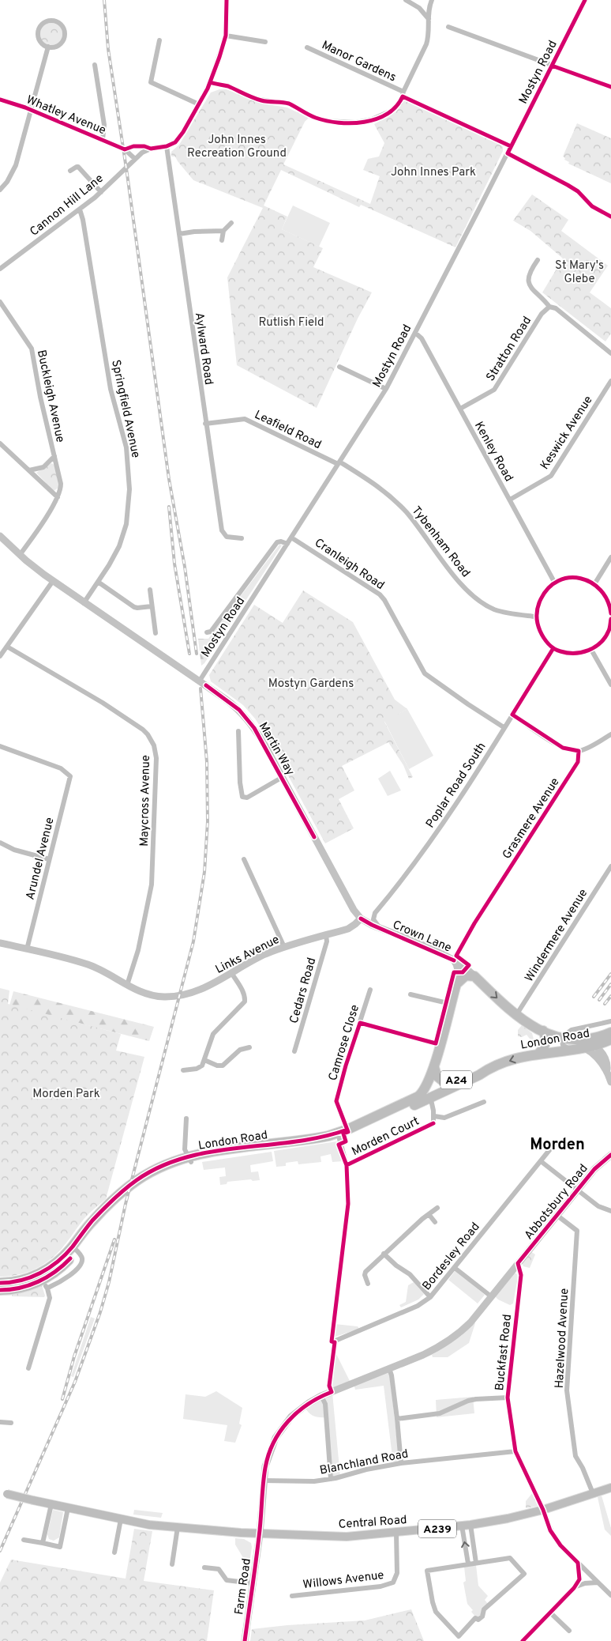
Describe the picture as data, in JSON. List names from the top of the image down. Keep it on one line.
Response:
{"streets":{"highway":["Crown Lane","London Road","A24"],"main road":["Central Road","A239"],"street":["Manor Gardens","Mostyn Road","Whatley Avenue","Cannon Hill Lane","Aylward Road","Stratton Road","Buckleigh Avenue","Springfield Avenue","Leafield Road","Keswick Avenue","Kenley Road","Tybenham Road","Cranleigh Road","Martin Way","Poplar Road South","Maycross Avenue","Grasmere Avenue","Arundel Avenue","Windermere Avenue","Links Avenue","Cedars Road","Camrose Close","Morden Court","Abbotsbury Road","Bordesley Road","Hazelwood Avenue","Buckfast Road","Blanchland Road","Willows Avenue","Farm Road"]},"crossings":[["Mostyn Road","Leafield Road"],["Mostyn Road","Kenley Road"],["Mostyn Road","Tybenham Road"],["Mostyn Road","Cranleigh Road"],["Mostyn Road","Martin Way"],["Whatley Avenue","Cannon Hill Lane"],["Cannon Hill Lane","Aylward Road"],["Cannon Hill Lane","Springfield Avenue"],["Aylward Road","Leafield Road"],["Stratton Road","Kenley Road"],["Buckleigh Avenue","Martin Way"],["Springfield Avenue","Martin Way"],["Leafield Road","Tybenham Road"],["Keswick Avenue","Kenley Road"],["Cranleigh Road","Poplar Road South"],["Martin Way","Crown Lane"],["Martin Way","Links Avenue"],["Poplar Road South","Crown Lane"],["Maycross Avenue","Links Avenue"],["Grasmere Avenue","Crown Lane"],["Windermere Avenue","Crown Lane"],["Crown Lane","Links Avenue"],["Crown Lane","London Road"],["Links Avenue","Cedars Road"],["London Road","A24"],["London Road","Morden Court"],["Abbotsbury Road","Bordesley Road"],["Abbotsbury Road","Hazelwood Avenue"],["Abbotsbury Road","Buckfast Road"],["Abbotsbury Road","Blanchland Road"],["Abbotsbury Road","Central Road"],["Abbotsbury Road","Farm Road"],["Hazelwood Avenue","Central Road"],["Buckfast Road","Blanchland Road"],["Buckfast Road","Central Road"],["Central Road","Willows Avenue"],["Central Road","Farm Road"]],"districts":["Morden"],"parks":["John Innes Recreation Ground","John Innes Park","St Mary's Glebe","Rutlish Field","Mostyn Gardens","Morden Park"]}
